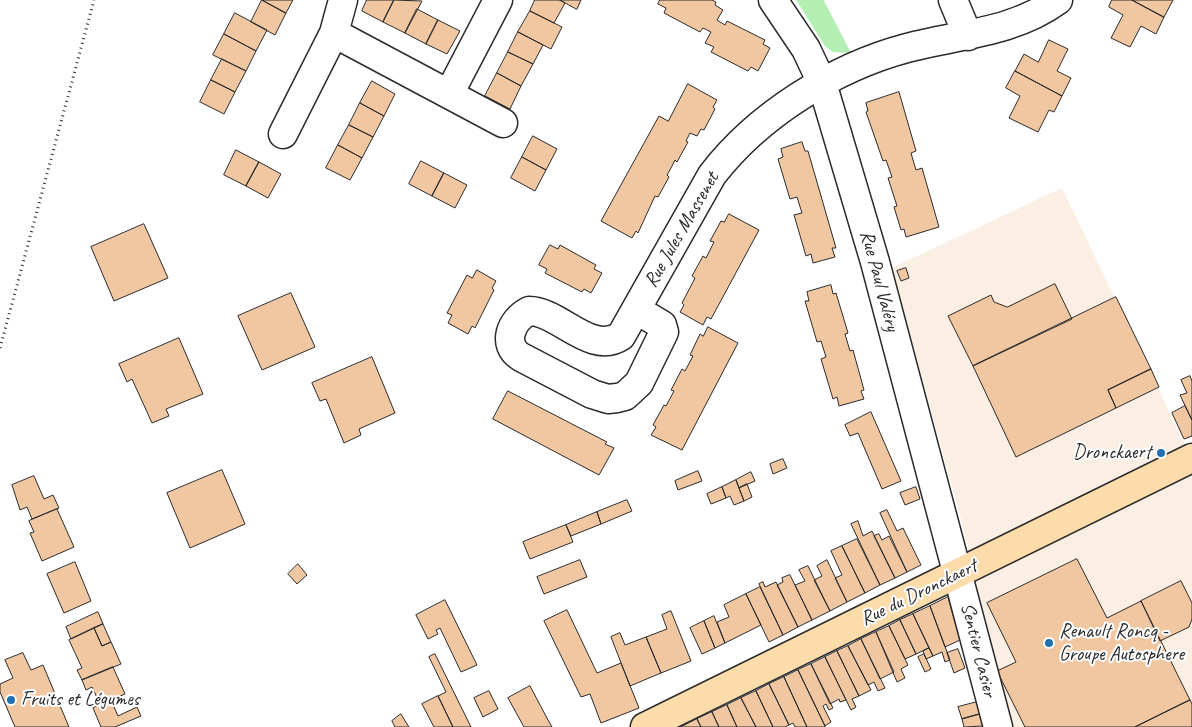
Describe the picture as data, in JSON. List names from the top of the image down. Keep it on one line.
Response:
{"streets":{"main road":["Rue du Dronckaert"],"street":["Rue Jules Massenet","Rue Paul Valéry","Sentier Casier"]},"crossings":[["Rue Jules Massenet","Rue Paul Valéry"],["Rue Paul Valéry","Rue du Dronckaert"],["Rue Paul Valéry","Sentier Casier"],["Rue du Dronckaert","Sentier Casier"]],"places":["Dronckaert","Renault Roncq - Groupe Autosphere","Fruits et Légumes"]}
